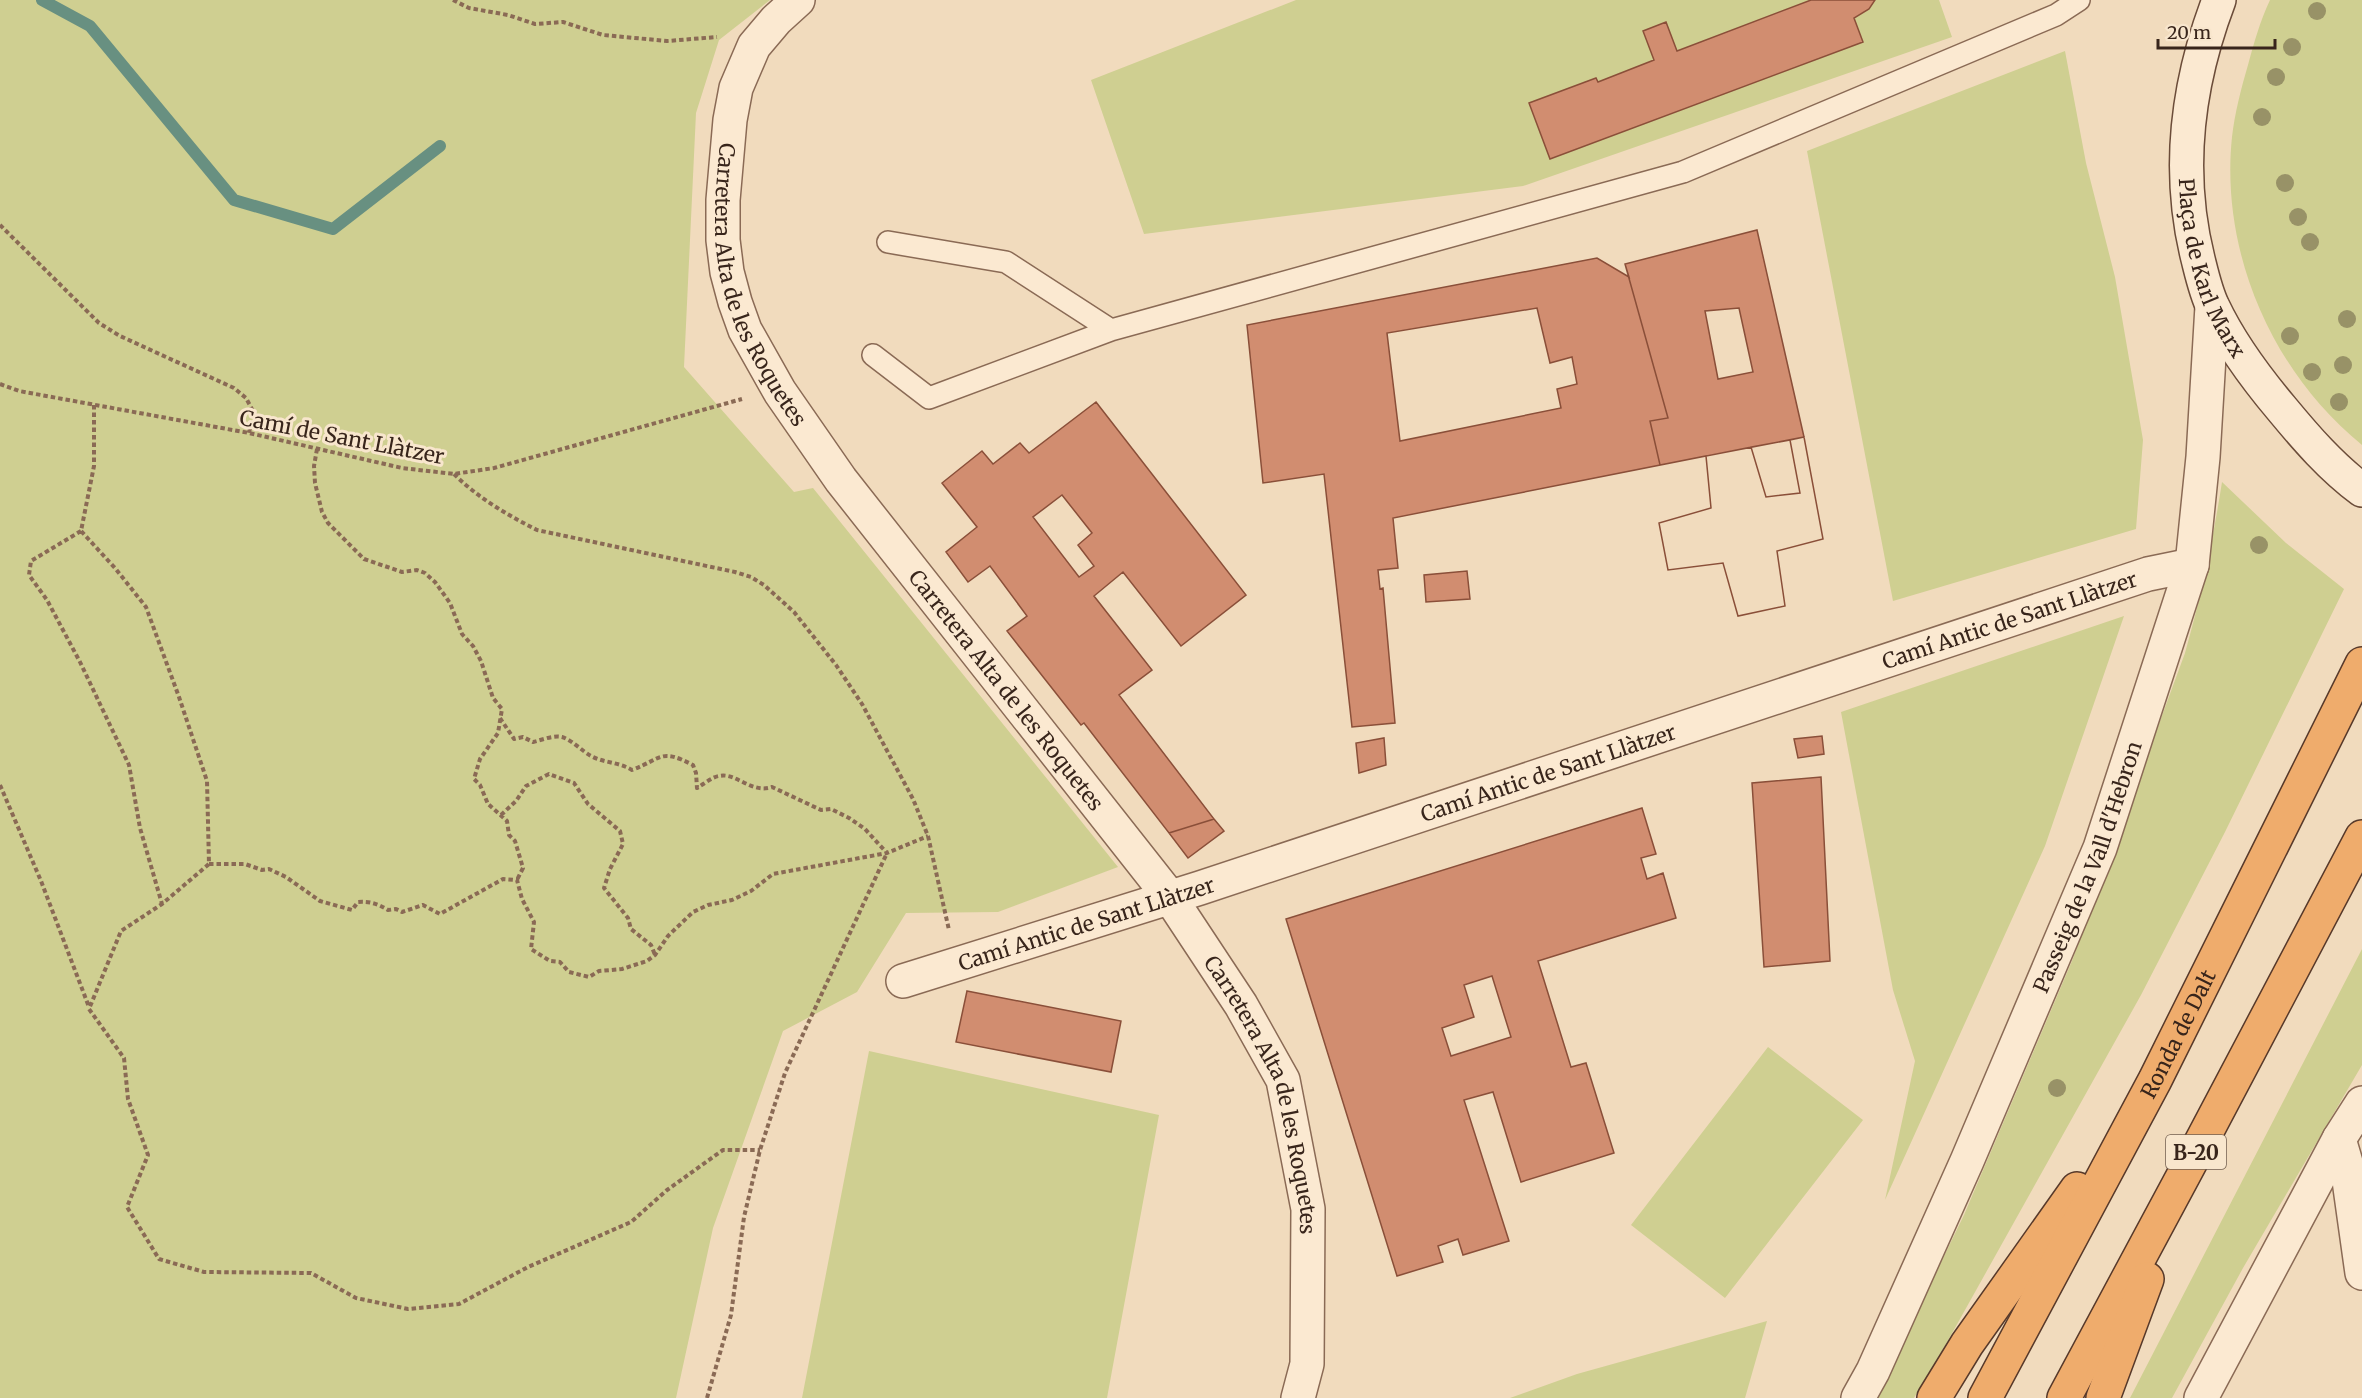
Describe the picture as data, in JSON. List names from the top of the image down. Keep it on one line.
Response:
{"streets":{"highway":["Ronda de Dalt","B-20"],"street":["Plaça de Karl Marx","Carretera Alta de les Roquetes","Camí Antic de Sant Llàtzer","Passeig de la Vall d'Hebron"],"path":["Camí de Sant Llàtzer"]},"crossings":[["Plaça de Karl Marx","Passeig de la Vall d'Hebron"],["Carretera Alta de les Roquetes","Camí de Sant Llàtzer"],["Carretera Alta de les Roquetes","Camí Antic de Sant Llàtzer"],["Camí Antic de Sant Llàtzer","Passeig de la Vall d'Hebron"]],"scale_bar":"20 m"}
